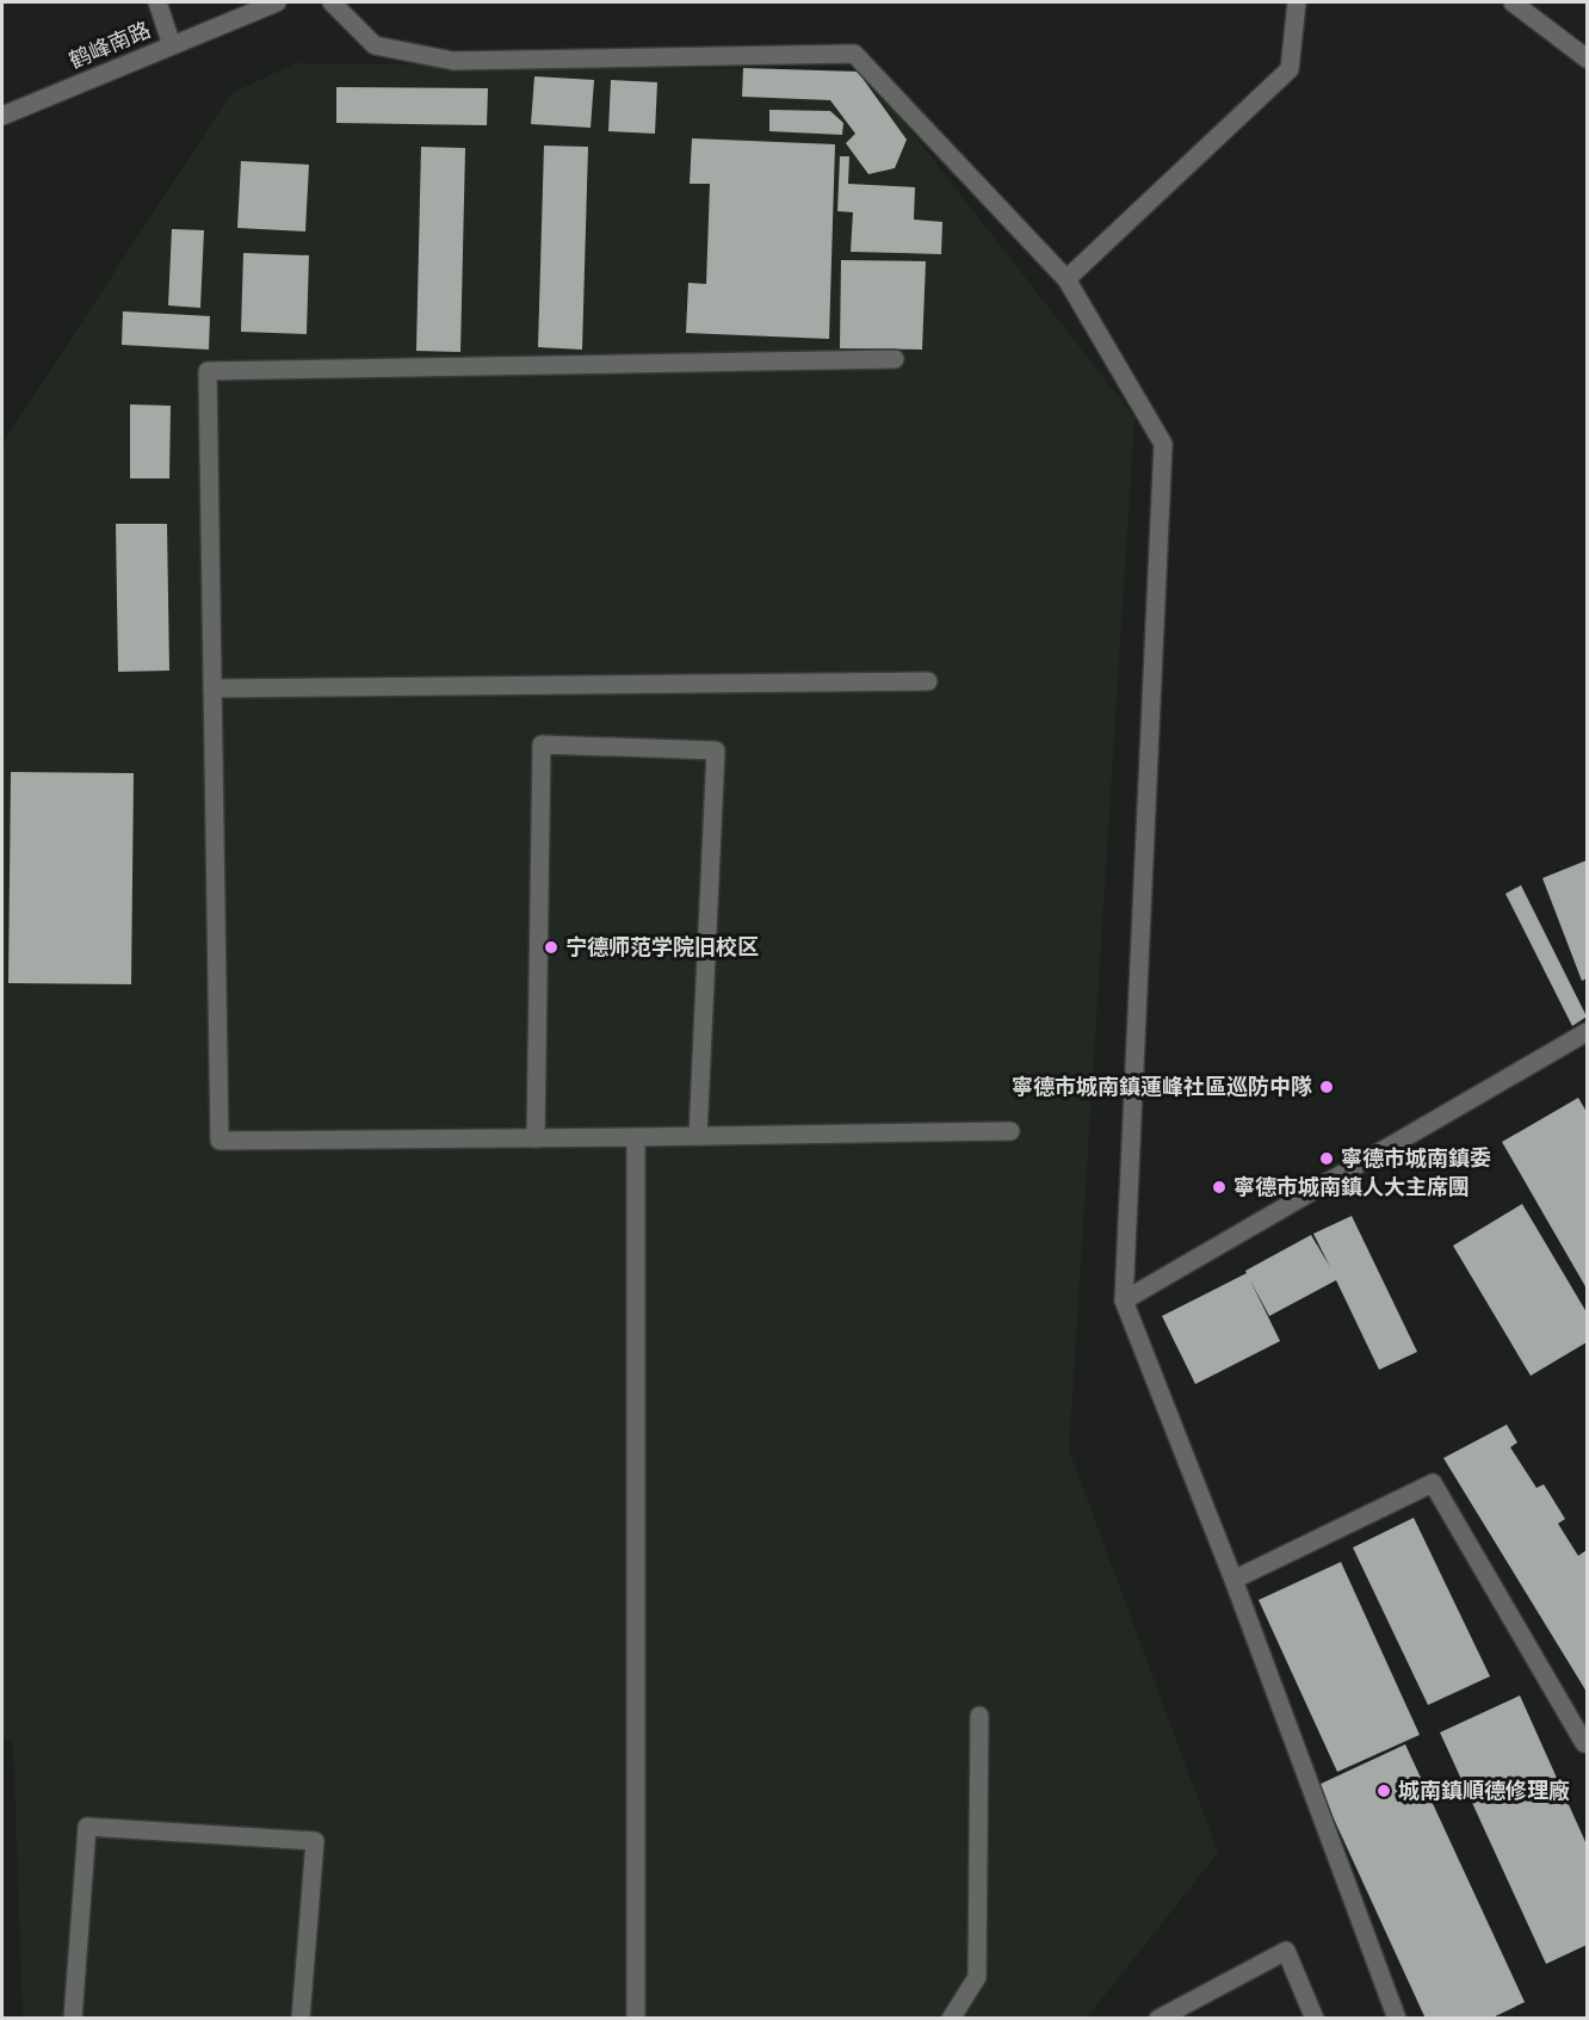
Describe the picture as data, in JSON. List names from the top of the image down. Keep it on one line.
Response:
{"streets":{"street":["鹤峰南路"]},"places":["宁德师范学院旧校区","寧德市城南鎮蓮峰社區巡防中隊","寧德市城南鎮委","寧德市城南鎮人大主席團","城南鎮順德修理廠"]}
